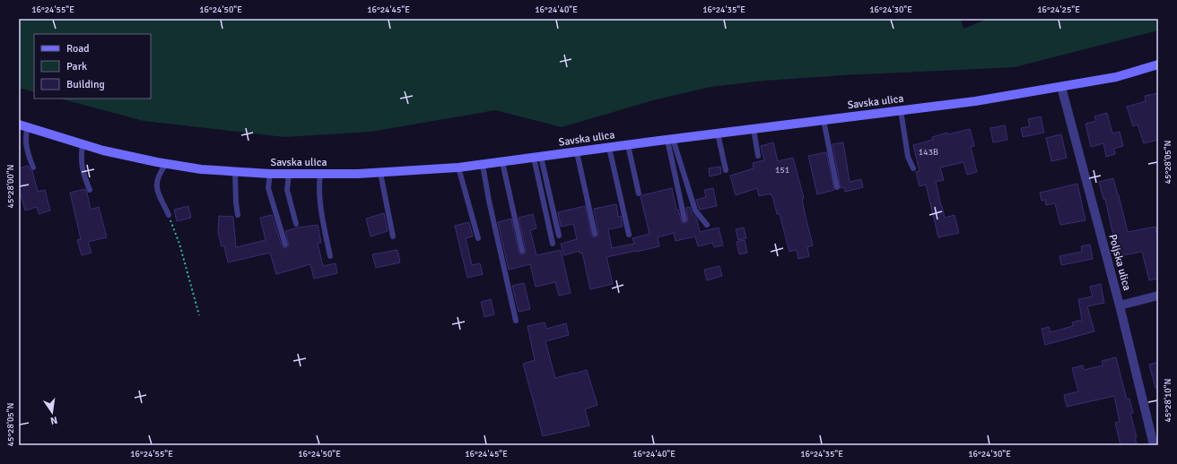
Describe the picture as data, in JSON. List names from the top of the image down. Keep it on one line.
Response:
{"streets":{"main road":["Savska ulica"],"street":["Poljska ulica"]},"crossings":[["Savska ulica","Poljska ulica"]],"house_numbers":["143B","151"],"legend":["Road","Park","Building"],"north":"bottom","coordinates":["16°24'55\"E","16°24'50\"E","16°24'45\"E","16°24'40\"E","16°24'35\"E","16°24'30\"E","16°24'25\"E","45°28'05\"N","45°28'00\"N","45°28'10\"N"]}
